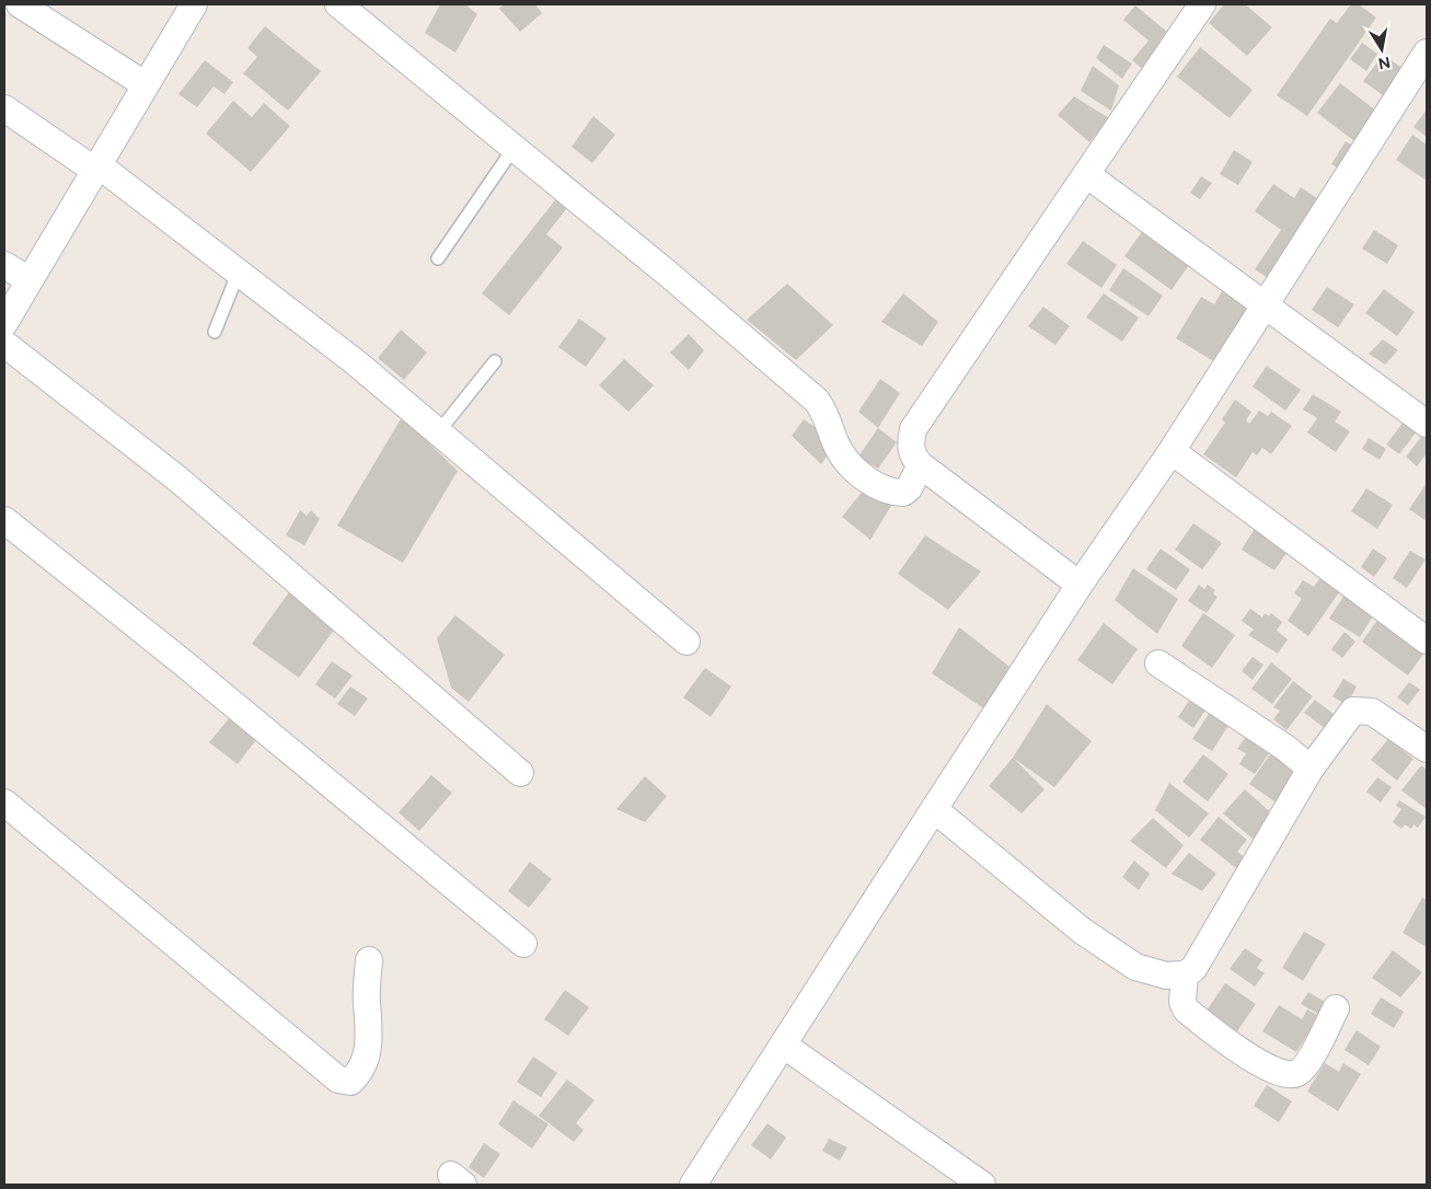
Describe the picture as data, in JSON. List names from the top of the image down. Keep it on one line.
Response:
{"north":"bottom"}
